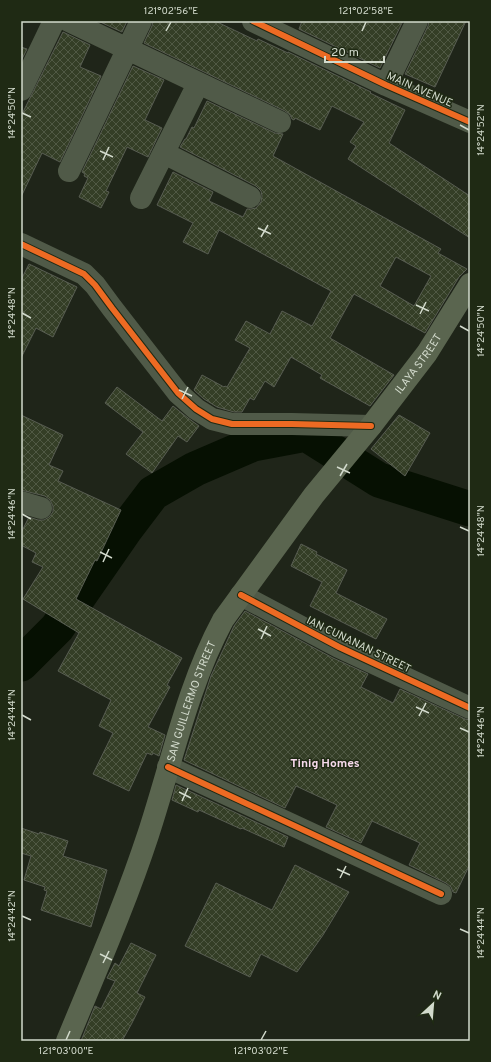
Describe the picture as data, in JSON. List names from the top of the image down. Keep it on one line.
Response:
{"streets":{"main road":["ILAYA STREET","SAN GUILLERMO STREET"],"street":["MAIN AVENUE","IAN CUNANAN STREET"]},"crossings":[["ILAYA STREET","SAN GUILLERMO STREET"],["IAN CUNANAN STREET","SAN GUILLERMO STREET"]],"districts":["Tinig Homes"],"scale_bar":"20 m","north":"top right","coordinates":["121°02'56\"E","121°02'58\"E","14°24'50\"N","14°24'52\"N","14°24'48\"N","14°24'46\"N","14°24'44\"N","14°24'42\"N","121°03'00\"E","121°03'02\"E"]}
